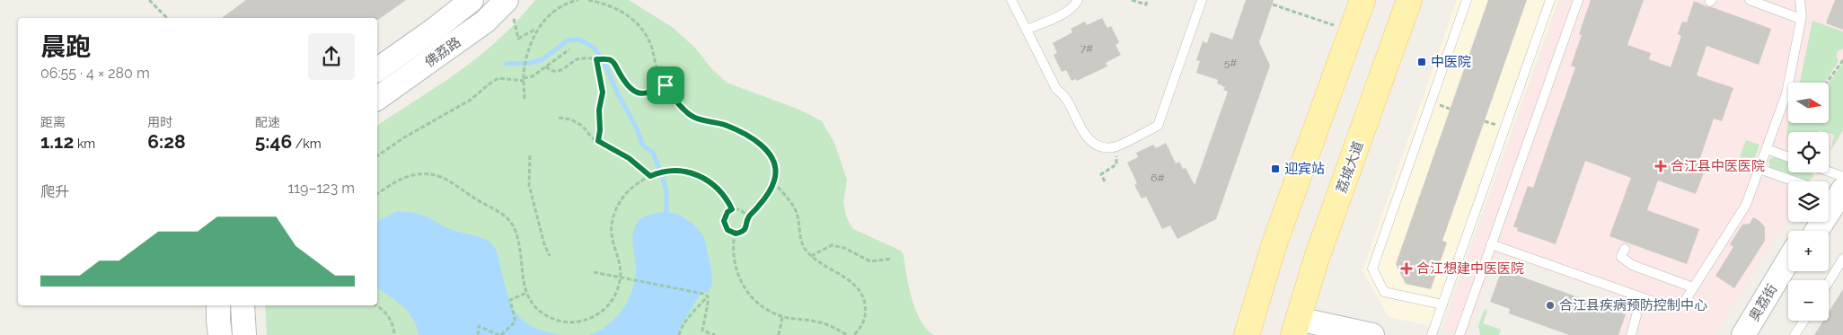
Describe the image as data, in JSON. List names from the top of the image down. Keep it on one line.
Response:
{"streets":{"main road":["荔城大道"],"street":["佛荔路","奥荔街"]},"places":{"transit":["中医院","迎宾站"],"health":["合江县中医医院","合江想建中医医院"],"other":["合江县疾病预防控制中心"]},"house_numbers":["7#","5#","6#"],"north":"right","page":{"heading":["晨跑","06:55 · 4 × 280 m"],"map_buttons":["+","−"],"stats":[["距离","1.12 km"],["用时","6:28"],["配速","5:46 /km"]],"chart":["爬升","119–123 m"]}}
